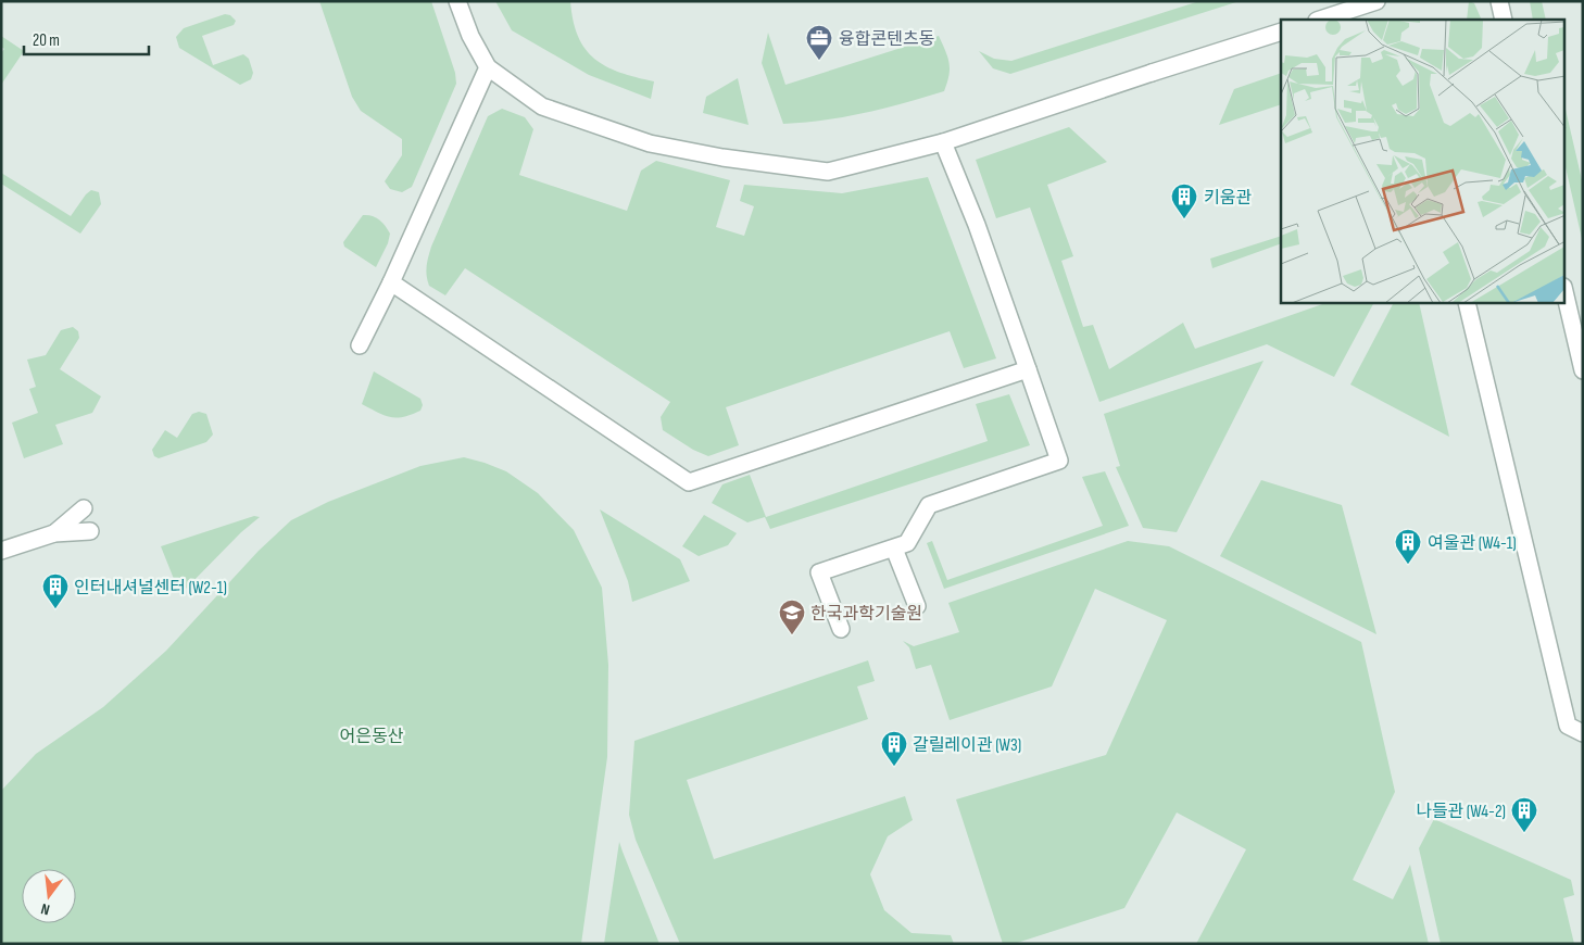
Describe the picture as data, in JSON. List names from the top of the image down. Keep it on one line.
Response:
{"parks":["어은동산"],"places":{"office":["융합콘텐츠동"],"building":["키움관","여울관 (W4-1)","인터내셔널센터 (W2-1)","갈릴레이관 (W3)","나들관 (W4-2)"],"school or university":["한국과학기술원"]},"scale_bar":"20 m","north":"bottom"}
